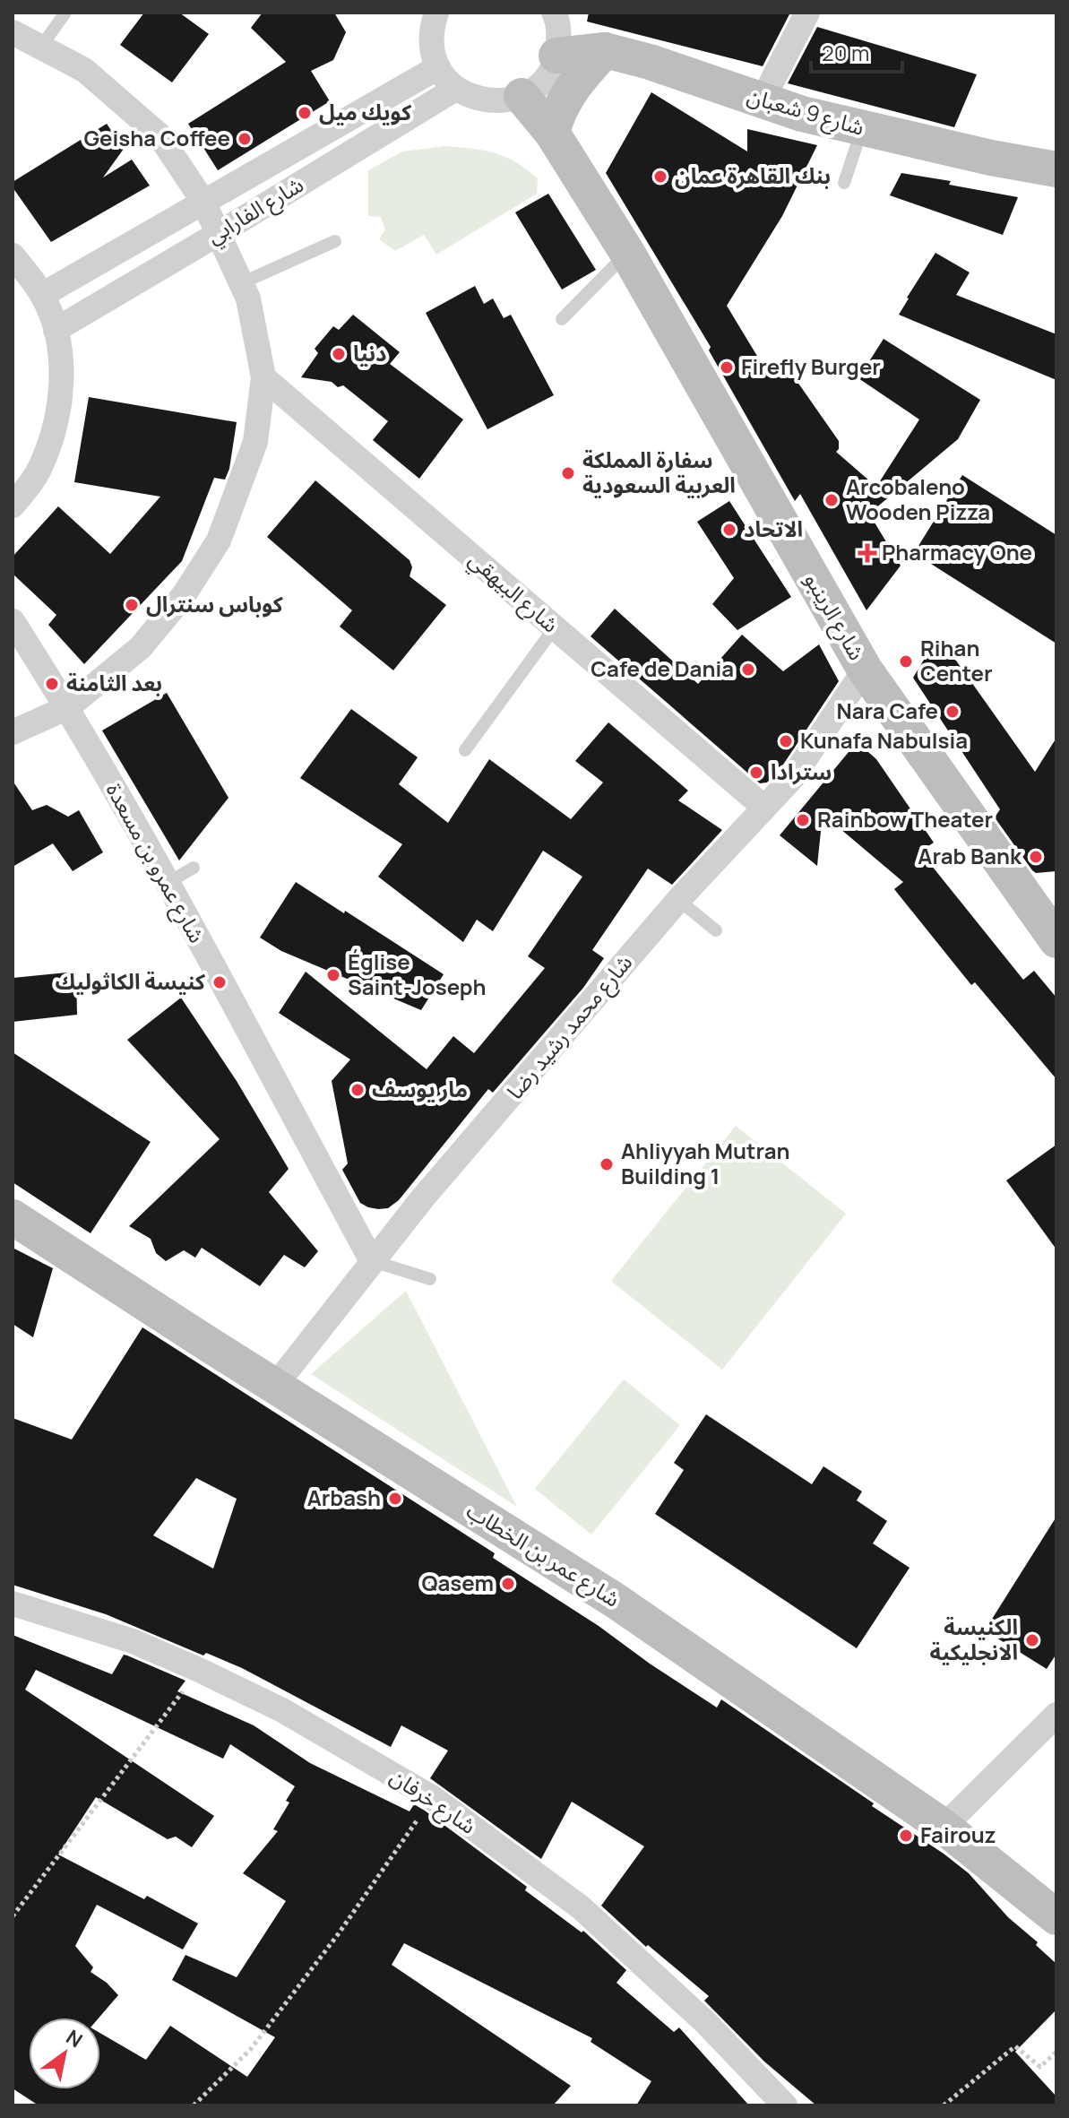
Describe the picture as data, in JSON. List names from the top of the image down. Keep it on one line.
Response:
{"streets":{"street":["شارع 9 شعبان","شارع الفارابي","شارع البيهقي","شارع الرينبو","شارع عمرو بن مسعدة","شارع محمد رشيد رضا","شارع عمر بن الخطاب","شارع خرفان"]},"crossings":[["شارع البيهقي","شارع محمد رشيد رضا"],["شارع الرينبو","شارع محمد رشيد رضا"],["شارع عمرو بن مسعدة","شارع محمد رشيد رضا"],["شارع محمد رشيد رضا","شارع عمر بن الخطاب"]],"places":{"other":["كويك ميل","Geisha Coffee","بنك القاهرة عمان","دنيا","Firefly Burger","سفارة المملكة العربية السعودية","Arcobaleno Wooden Pizza","الاتحاد","كوباس سنترال","Rihan Center","Cafe de Dania","بعد الثامنة","Nara Cafe","Kunafa Nabulsia","سترادا","Rainbow Theater","Arab Bank","Église Saint-Joseph","كنيسة الكاثوليك","مار يوسف","Ahliyyah Mutran Building 1","Arbash","Qasem","الكنيسة الانجليكية","Fairouz"],"health":["Pharmacy One"]},"scale_bar":"20 m","north":"top right"}
